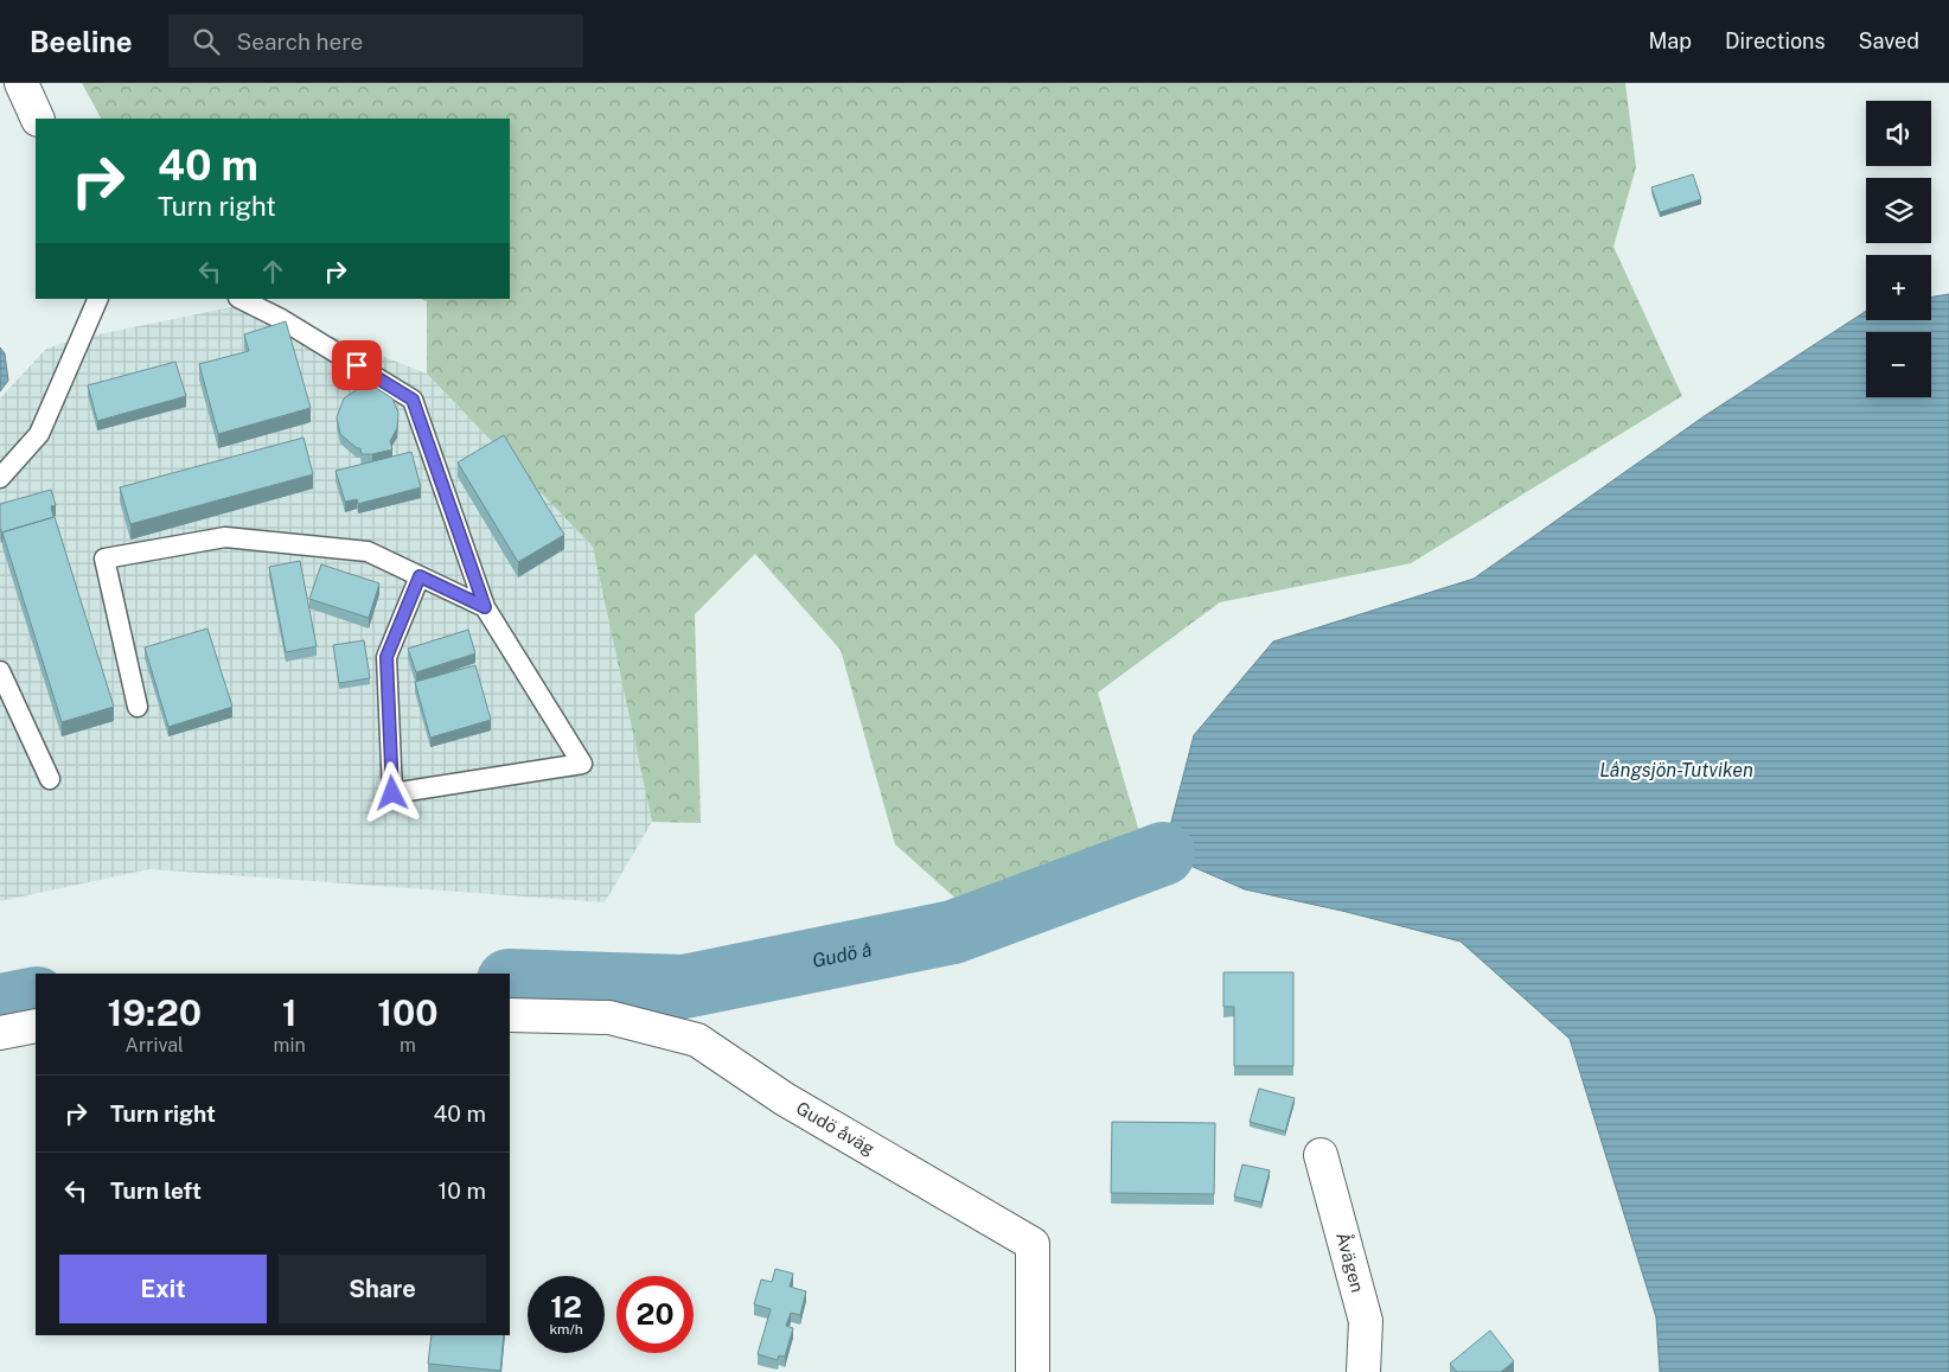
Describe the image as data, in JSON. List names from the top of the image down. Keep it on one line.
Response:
{"streets":{"street":["Gudö åväg","Åvägen"]},"water":["Långsjön-Tutviken","Gudö å"],"page":{"header":"Beeline","search":"Search here","nav":["Map","Directions","Saved"],"map_buttons":["+","−"],"turn":["40 m","Turn right"],"eta":["19:20","Arrival","1","min","100","m"],"list":[{"name":"Turn right","value":"40 m"},{"name":"Turn left","value":"10 m"}],"buttons":["Exit","Share"],"speed":"12 km/h","limit":"20"}}
